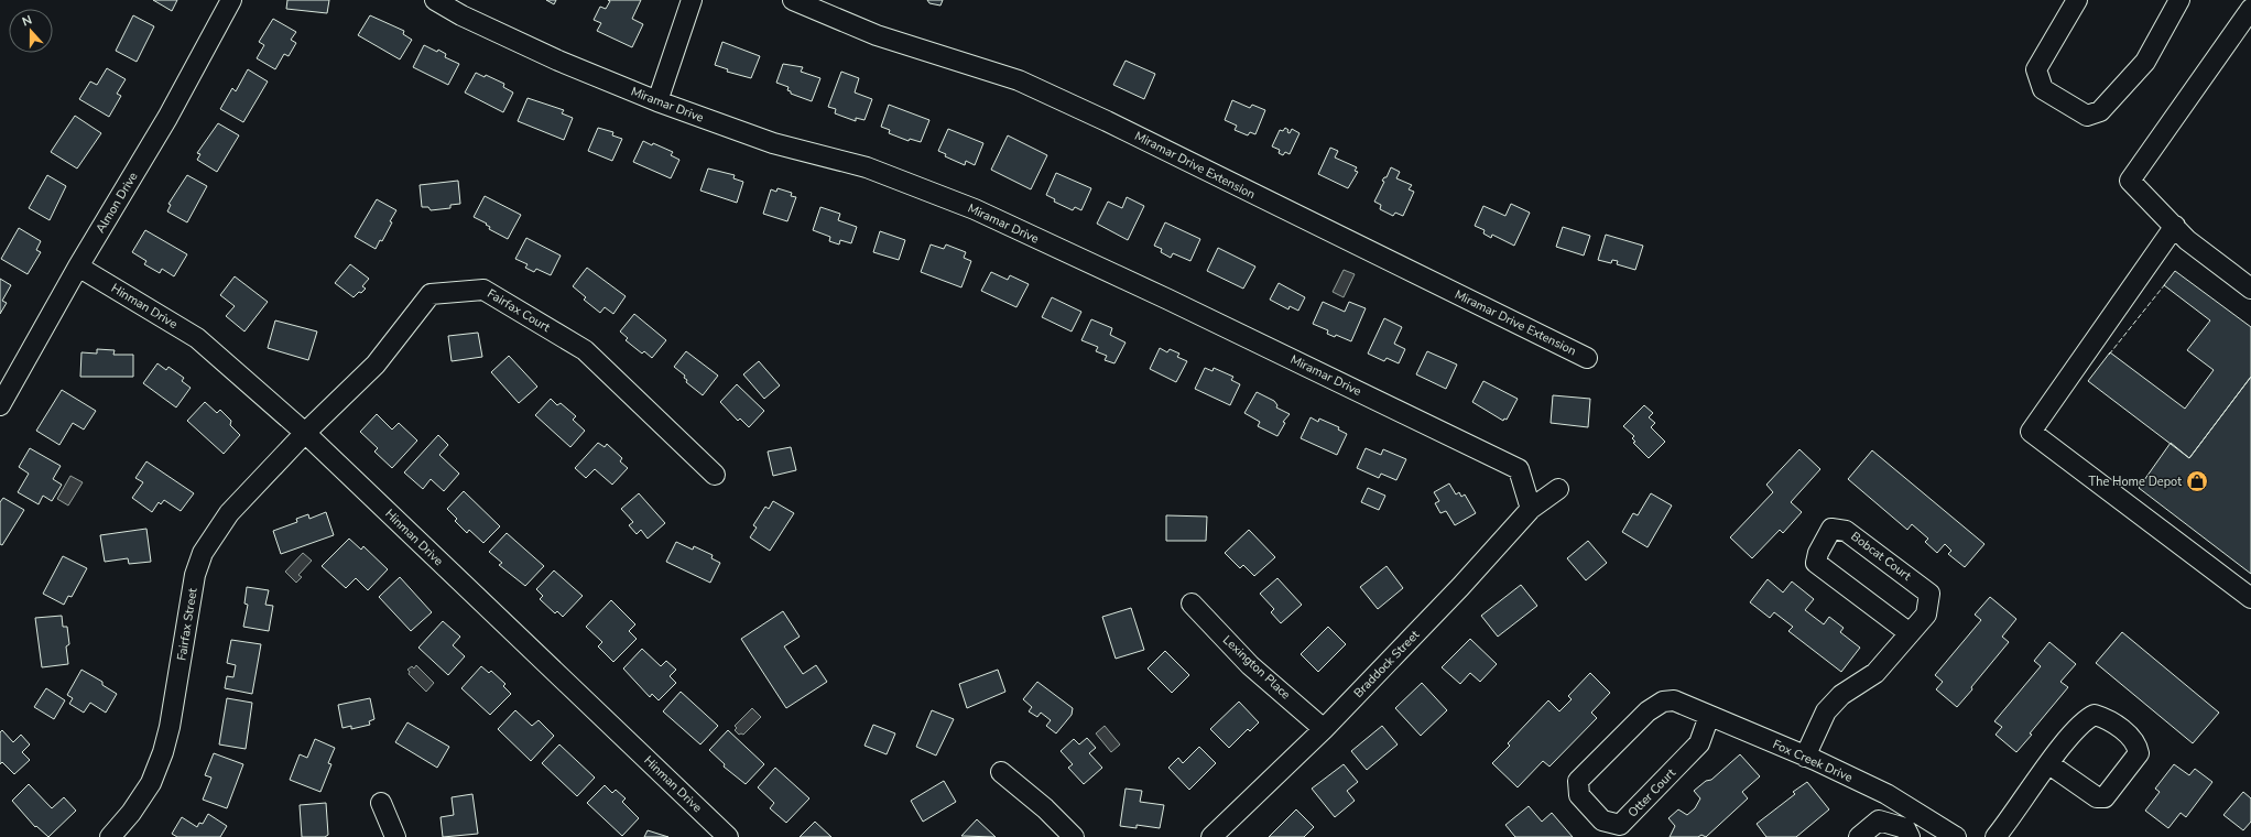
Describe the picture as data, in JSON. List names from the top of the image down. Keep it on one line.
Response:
{"streets":{"street":["Miramar Drive","Miramar Drive Extension","Almon Drive","Hinman Drive","Fairfax Court","Bobcat Court","Fairfax Street","Braddock Street","Lexington Place","Fox Creek Drive","Otter Court"]},"crossings":[["Miramar Drive","Braddock Street"],["Almon Drive","Hinman Drive"],["Hinman Drive","Fairfax Court"],["Hinman Drive","Fairfax Street"],["Fairfax Court","Fairfax Street"],["Bobcat Court","Fox Creek Drive"],["Braddock Street","Lexington Place"],["Fox Creek Drive","Otter Court"]],"places":{"shop":["The Home Depot"]},"north":"top"}
